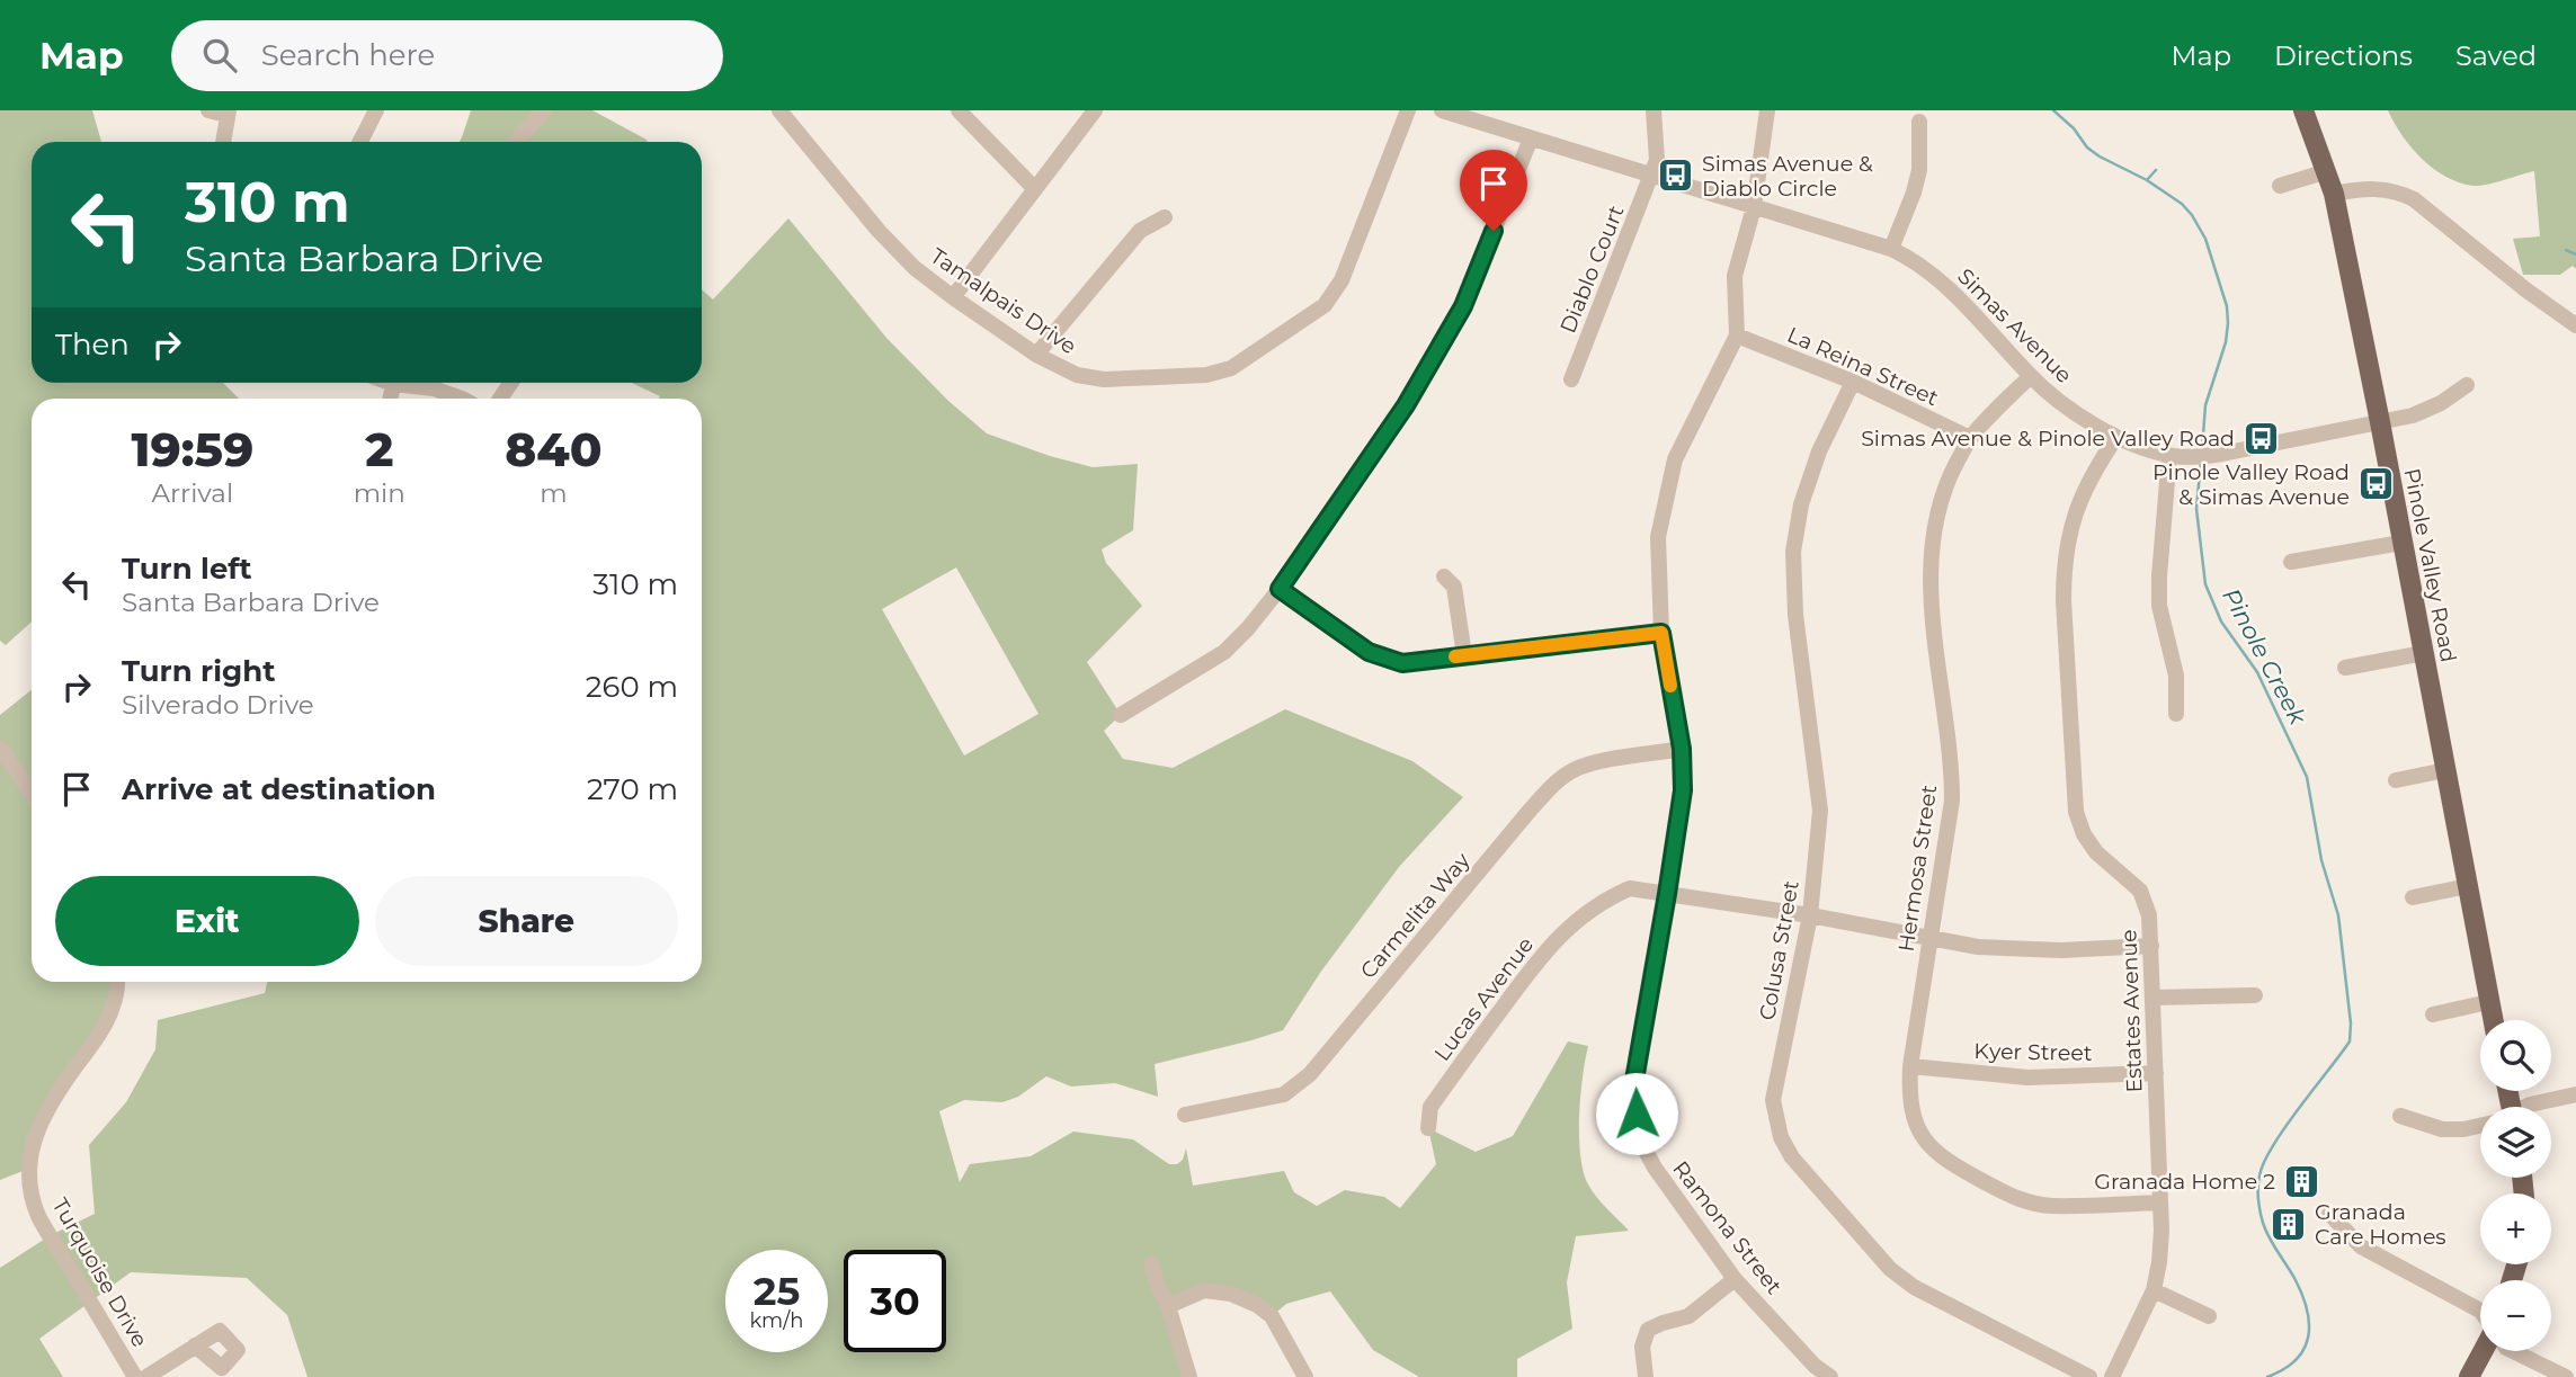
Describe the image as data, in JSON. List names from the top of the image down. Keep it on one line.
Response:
{"streets":{"main road":["Pinole Valley Road"],"street":["Diablo Court","Tamalpais Drive","Simas Avenue","La Reina Street","Hermosa Street","Carmelita Way","Colusa Street","Lucas Avenue","Estates Avenue","Kyer Street","Ramona Street","Turquoise Drive"]},"crossings":[["Diablo Court","Simas Avenue"],["Simas Avenue","Pinole Valley Road"],["Simas Avenue","Hermosa Street"],["Simas Avenue","Estates Avenue"],["Simas Avenue","Ramona Street"],["La Reina Street","Hermosa Street"],["La Reina Street","Colusa Street"],["La Reina Street","Ramona Street"],["Hermosa Street","Lucas Avenue"],["Hermosa Street","Estates Avenue"],["Hermosa Street","Kyer Street"],["Carmelita Way","Ramona Street"],["Colusa Street","Lucas Avenue"],["Lucas Avenue","Estates Avenue"],["Lucas Avenue","Ramona Street"],["Estates Avenue","Kyer Street"]],"water":["Pinole Creek"],"places":{"bus stop":["Simas Avenue & Diablo Circle","Simas Avenue & Pinole Valley Road","Pinole Valley Road & Simas Avenue"],"building":["Granada Home 2","Granada Care Homes"]},"page":{"header":"Map","search":"Search here","nav":["Map","Directions","Saved"],"turn":["310 m","Santa Barbara Drive"],"then":"Then","eta":["19:59","Arrival","2","min","840","m"],"list":[{"name":"Turn left","note":"Santa Barbara Drive","value":"310 m"},{"name":"Turn right","note":"Silverado Drive","value":"260 m"},{"name":"Arrive at destination","value":"270 m"}],"buttons":["Exit","Share"],"map_buttons":["+","−"],"speed":"25 km/h","limit":"30"}}
